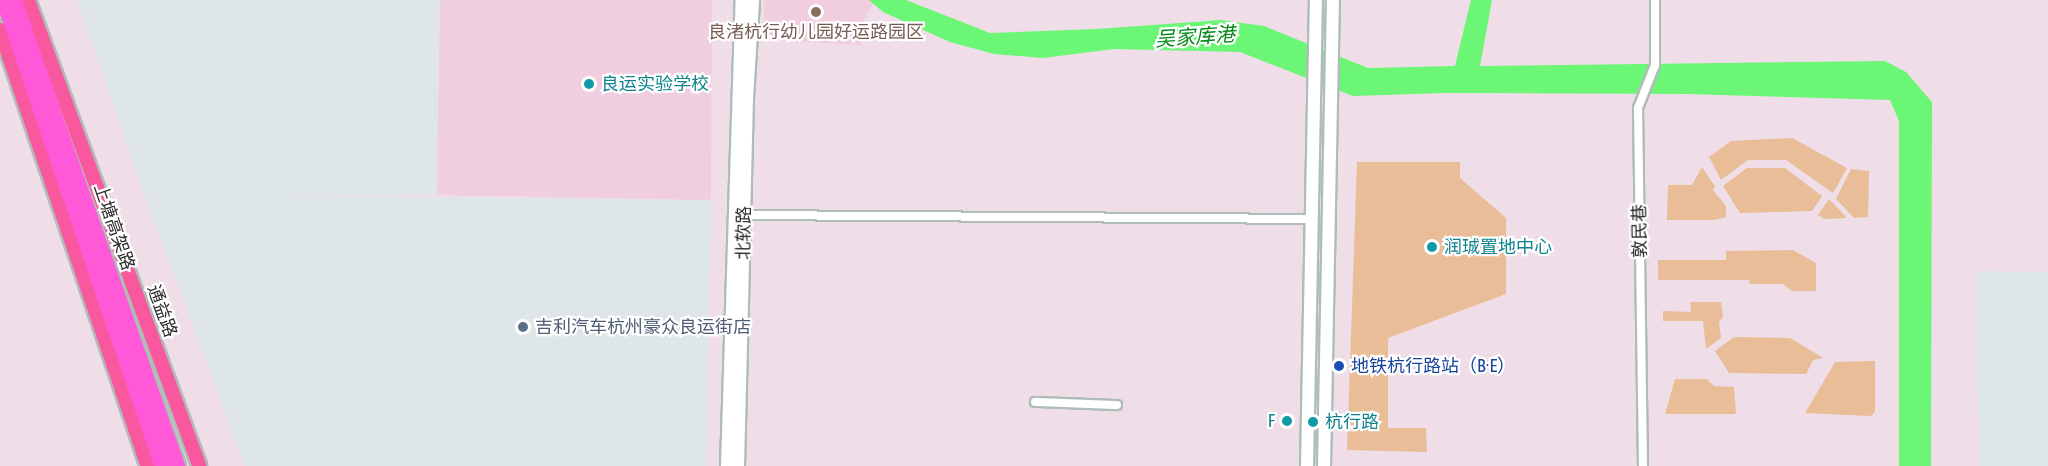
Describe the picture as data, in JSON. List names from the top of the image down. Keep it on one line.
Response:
{"streets":{"highway":["上塘高架路"],"main road":["北软路","通益路"],"street":["敦民巷"]},"water":["吴家库港"],"places":["良渚杭行幼儿园好运路园区","良运实验学校","润珹置地中心","吉利汽车杭州豪众良运街店","地铁杭行路站（B·E）","F","杭行路"]}
